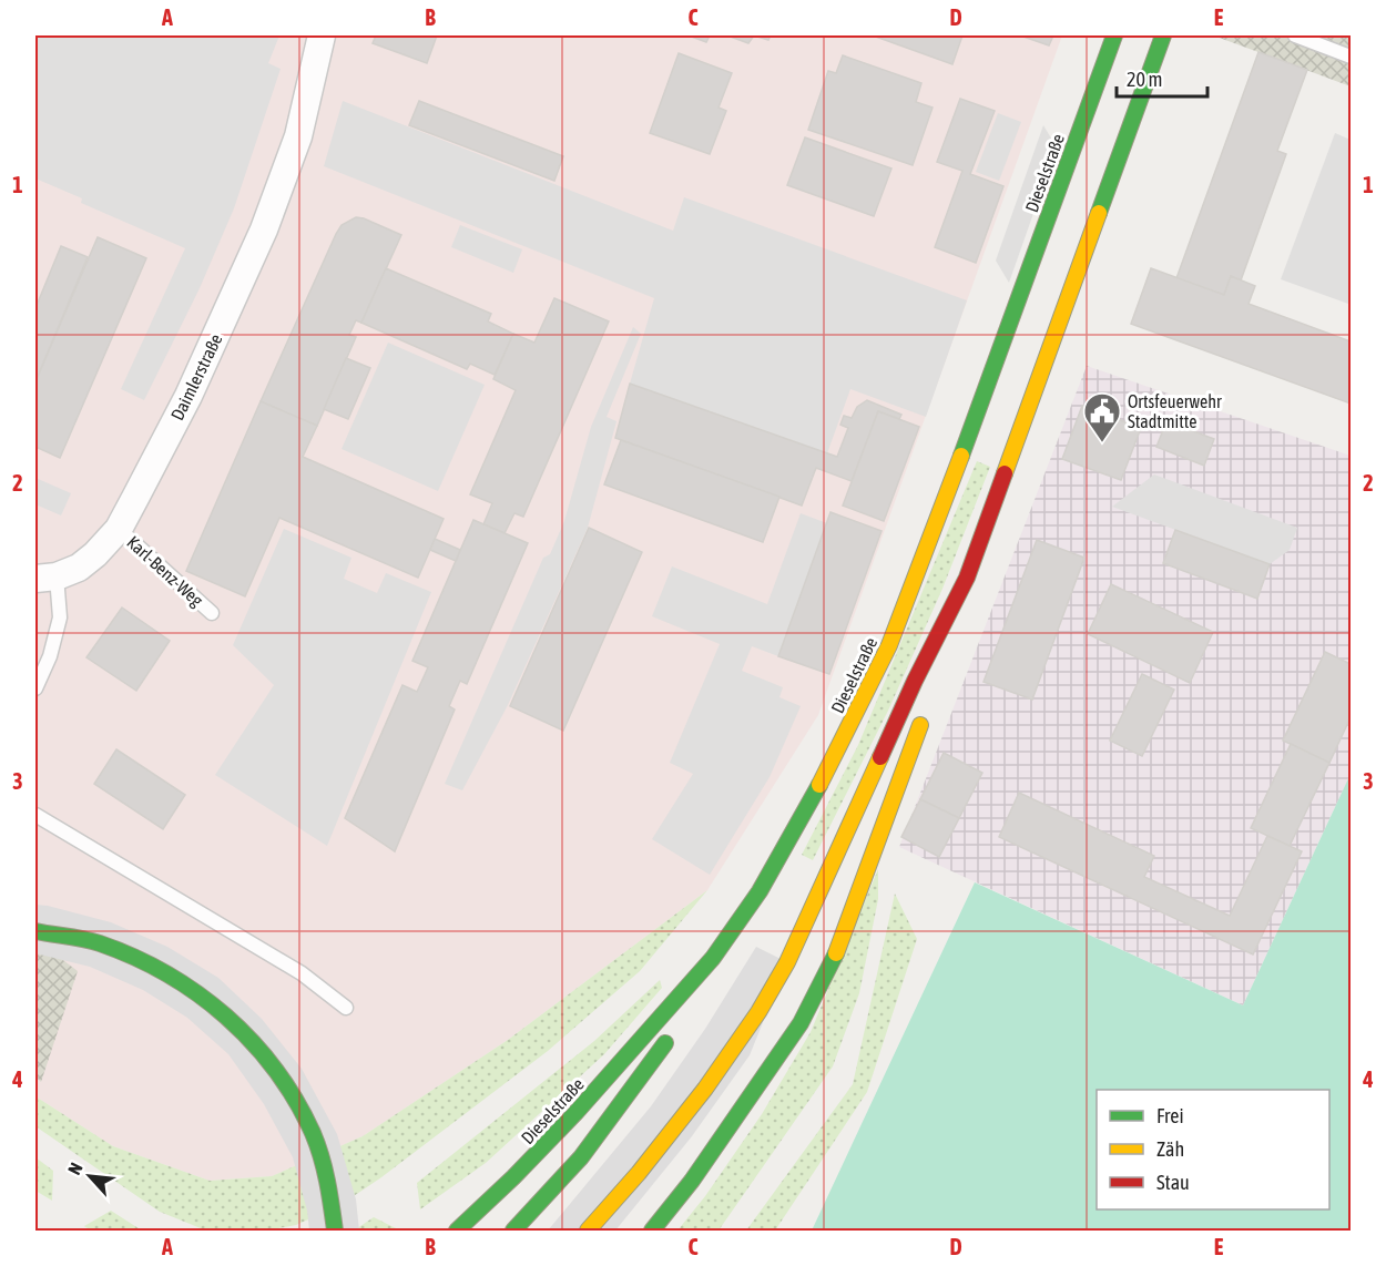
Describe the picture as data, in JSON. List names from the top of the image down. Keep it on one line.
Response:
{"streets":{"main road":["Dieselstraße"],"street":["Daimlerstraße"],"lane":["Karl-Benz-Weg"]},"crossings":[["Daimlerstraße","Karl-Benz-Weg"]],"places":{"public building":["Ortsfeuerwehr Stadtmitte"]},"legend":["Frei","Zäh","Stau"],"scale_bar":"20 m","north":"top left","grid":{"columns":["A","B","C","D","E"],"rows":["1","2","3","4"]}}
